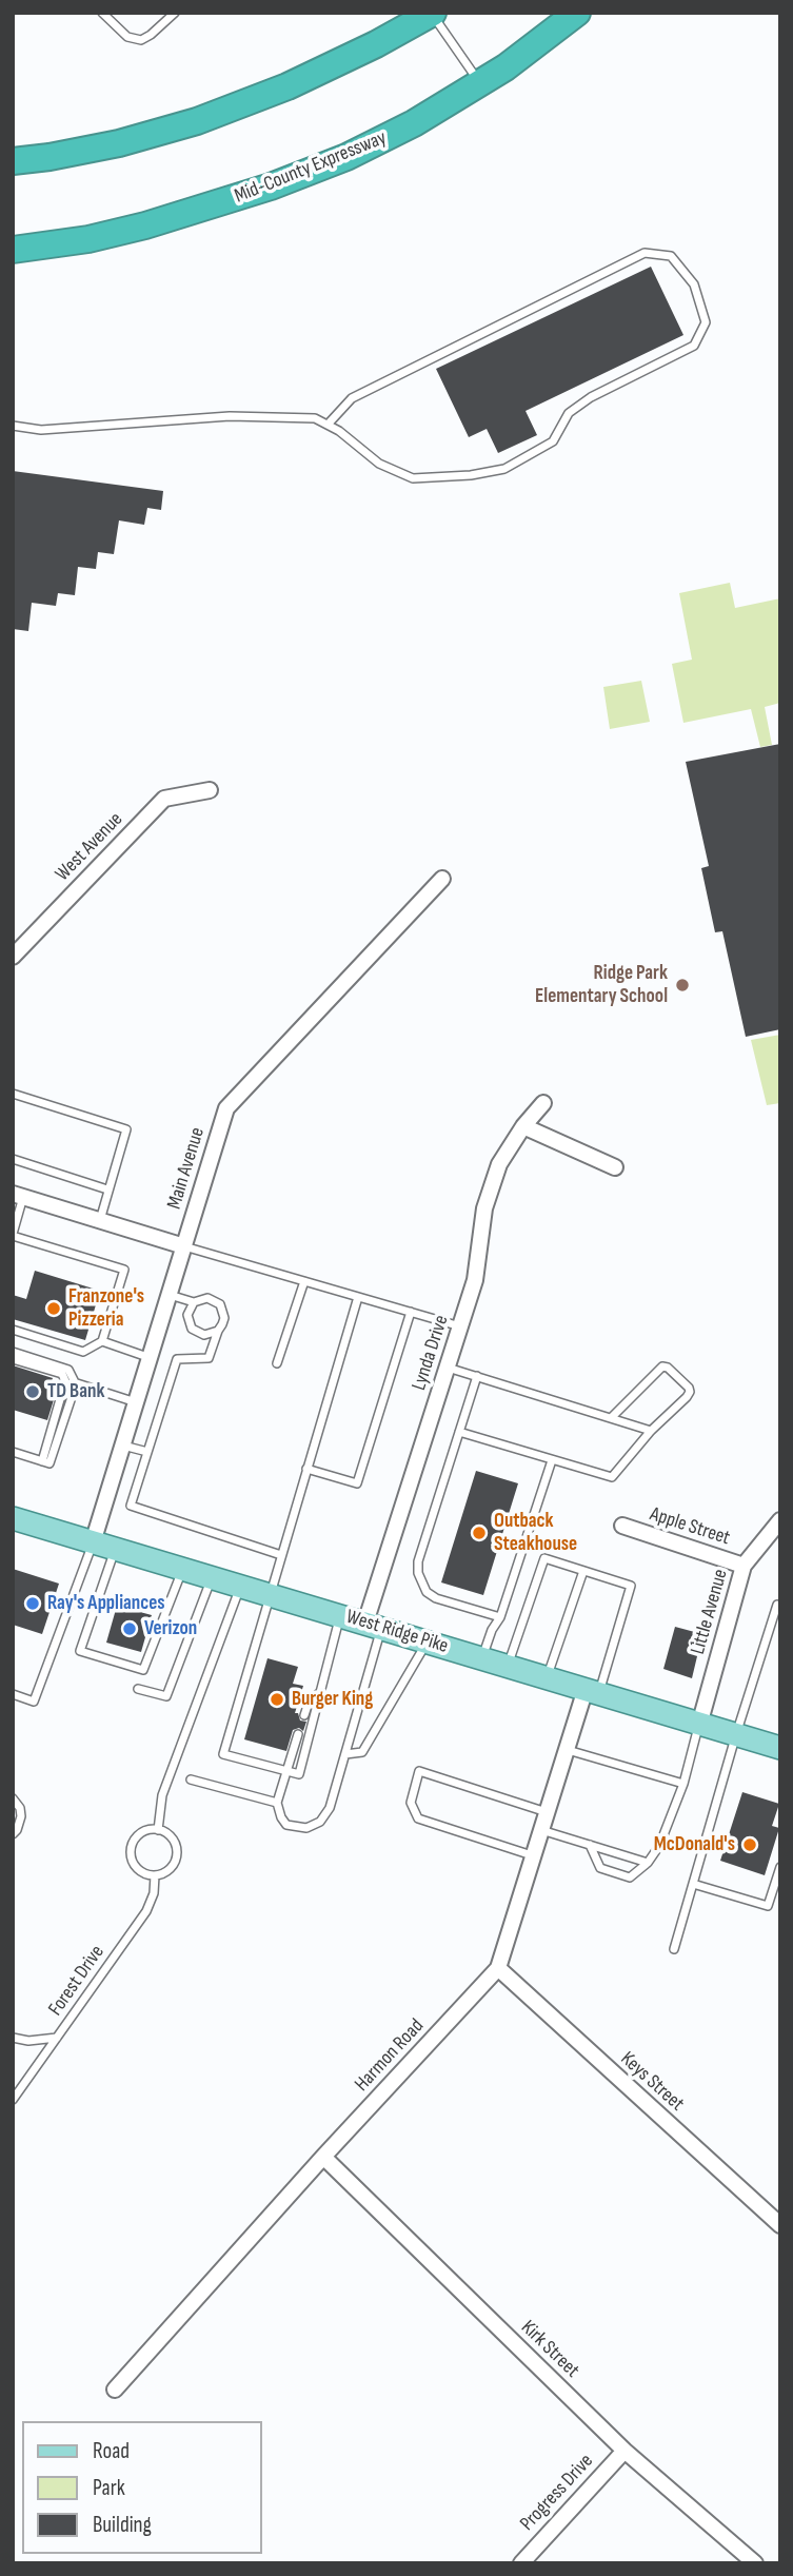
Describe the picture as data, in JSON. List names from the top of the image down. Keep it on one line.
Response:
{"streets":{"highway":["Mid-County Expressway"],"main road":["West Ridge Pike"],"street":["West Avenue","Main Avenue","Lynda Drive","Apple Street","Little Avenue","Harmon Road","Keys Street","Kirk Street","Progress Drive"],"lane":["Forest Drive"]},"crossings":[["Main Avenue","West Ridge Pike"],["Lynda Drive","West Ridge Pike"],["Apple Street","Little Avenue"],["Little Avenue","West Ridge Pike"],["West Ridge Pike","Harmon Road"],["Harmon Road","Keys Street"],["Harmon Road","Kirk Street"],["Kirk Street","Progress Drive"]],"places":["Ridge Park Elementary School","Franzone's Pizzeria","TD Bank","Outback Steakhouse","Ray's Appliances","Verizon","Burger King","McDonald's"],"legend":["Road","Park","Building"]}
